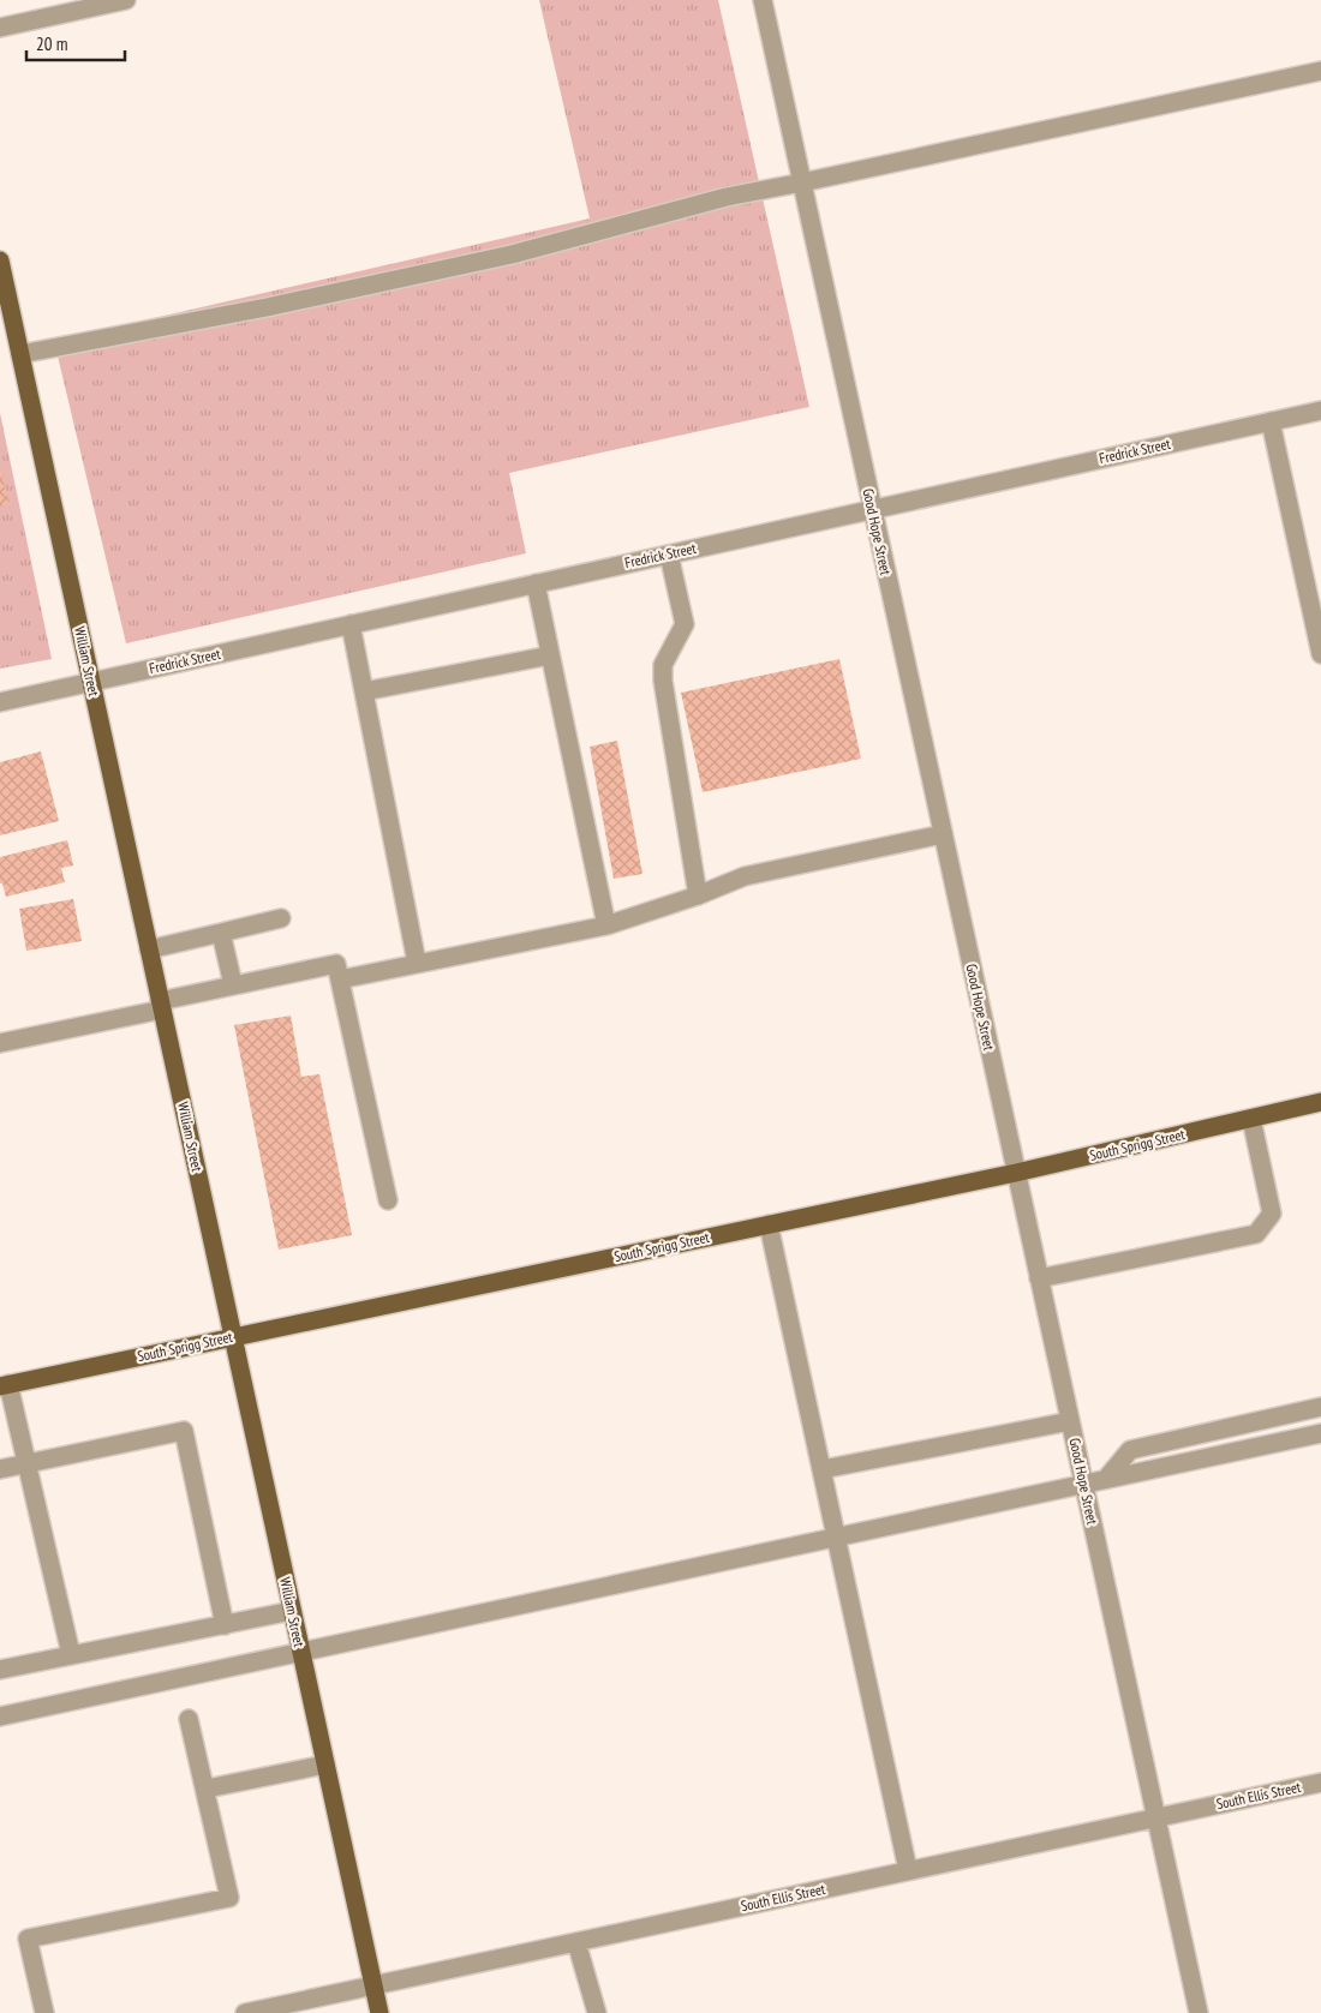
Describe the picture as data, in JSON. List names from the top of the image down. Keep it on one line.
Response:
{"streets":{"main road":["William Street","South Sprigg Street"],"street":["Fredrick Street","Good Hope Street","South Ellis Street"]},"crossings":[["Fredrick Street","Good Hope Street"],["Fredrick Street","William Street"],["Good Hope Street","South Sprigg Street"],["Good Hope Street","South Ellis Street"],["William Street","South Sprigg Street"],["William Street","South Ellis Street"]],"scale_bar":"20 m"}
